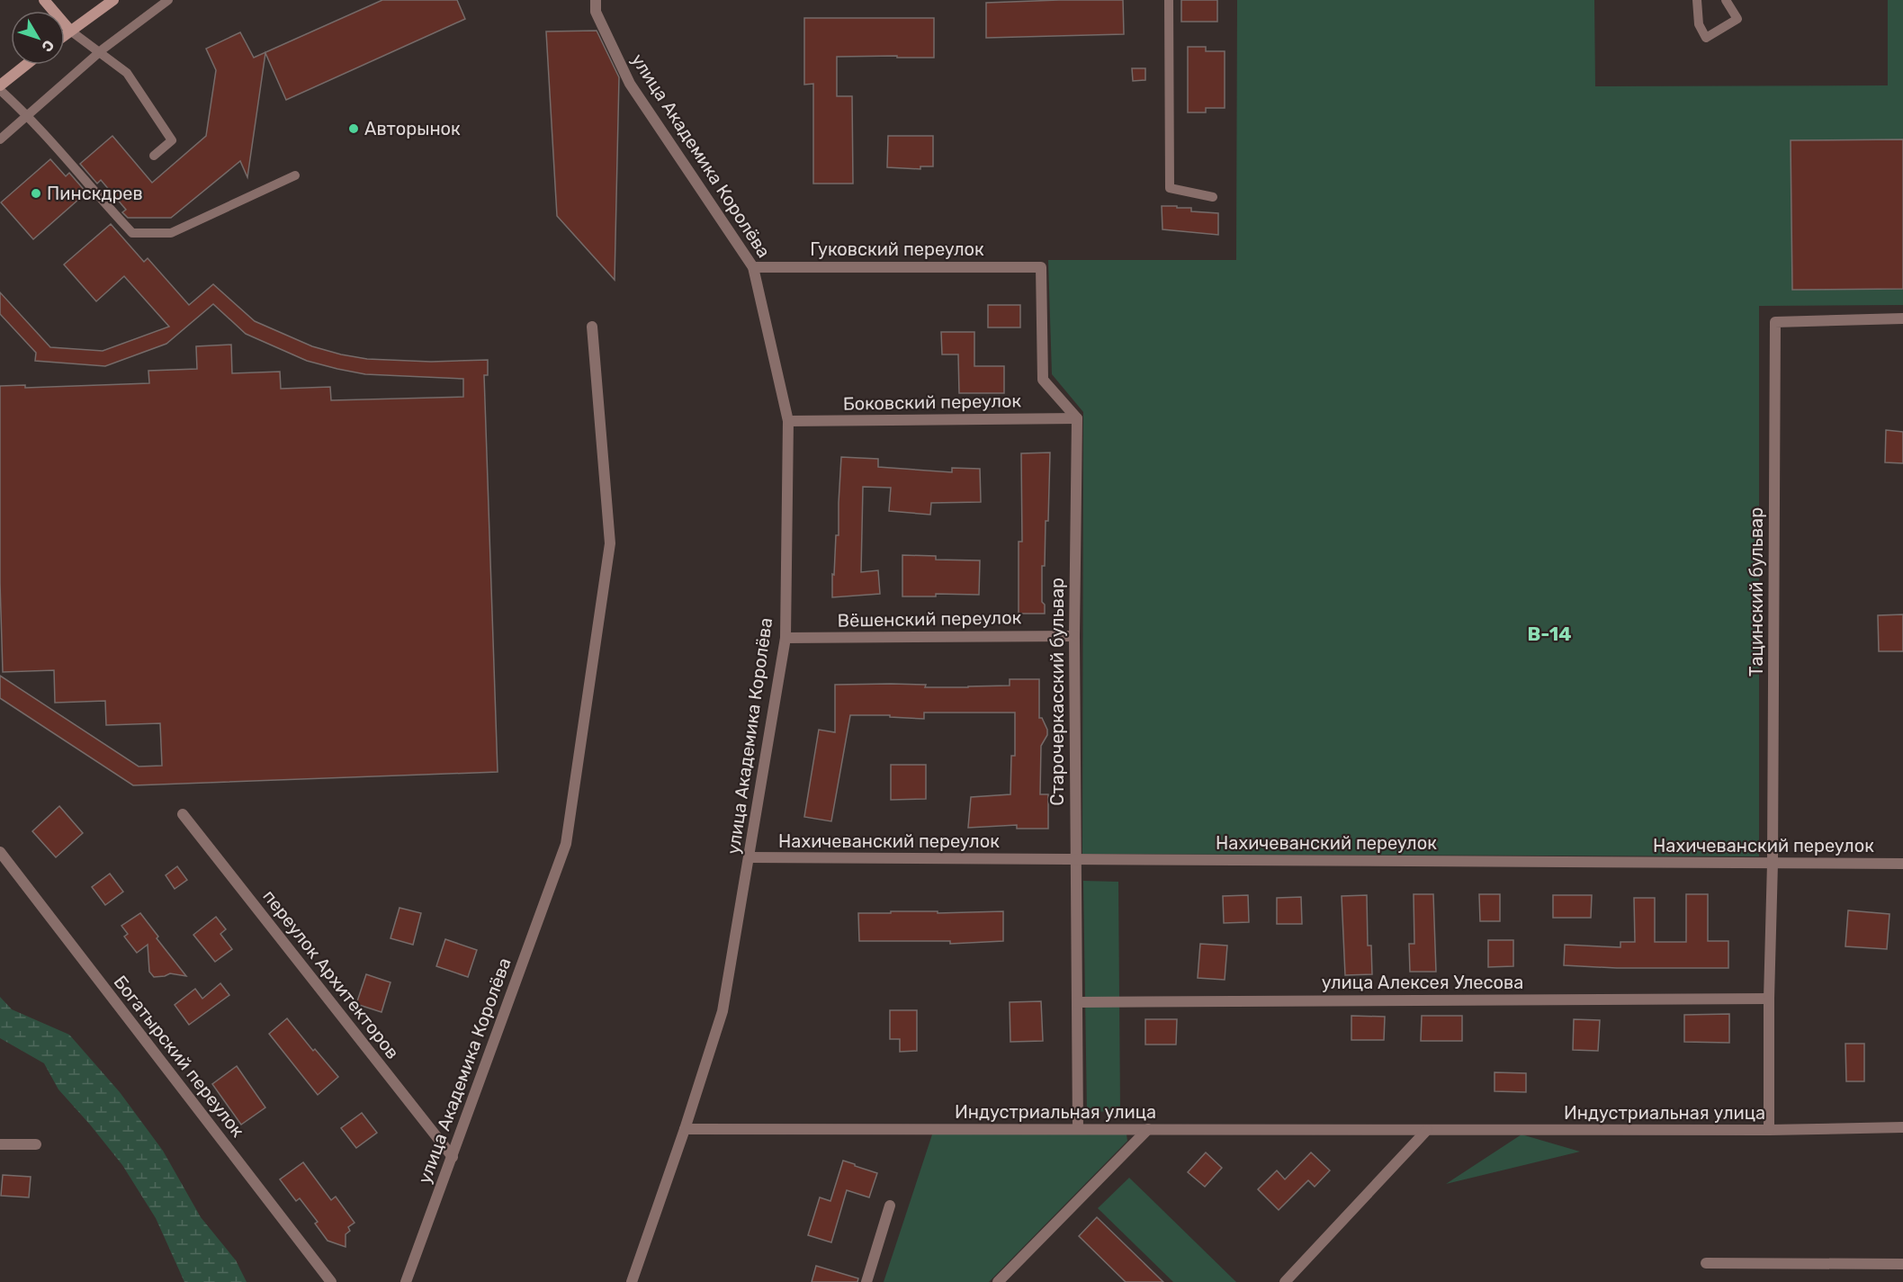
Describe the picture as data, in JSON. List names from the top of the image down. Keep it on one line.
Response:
{"streets":{"street":["улица Академика Королёва","Гуковский переулок","Боковский переулок","Тацинский бульвар","Вёшенский переулок","Старочеркасский бульвар","Нахичеванский переулок","переулок Архитекторов","улица Алексея Улесова","Богатырский переулок","Индустриальная улица"]},"crossings":[["улица Академика Королёва","Гуковский переулок"],["улица Академика Королёва","Боковский переулок"],["улица Академика Королёва","Вёшенский переулок"],["улица Академика Королёва","Нахичеванский переулок"],["улица Академика Королёва","переулок Архитекторов"],["улица Академика Королёва","Индустриальная улица"],["Гуковский переулок","Боковский переулок"],["Гуковский переулок","Старочеркасский бульвар"],["Боковский переулок","Старочеркасский бульвар"],["Тацинский бульвар","Нахичеванский переулок"],["Тацинский бульвар","улица Алексея Улесова"],["Тацинский бульвар","Индустриальная улица"],["Вёшенский переулок","Старочеркасский бульвар"],["Старочеркасский бульвар","Нахичеванский переулок"],["Старочеркасский бульвар","улица Алексея Улесова"],["Старочеркасский бульвар","Индустриальная улица"]],"districts":["В-14"],"places":["Авторынок","Пинскдрев"],"north":"bottom right"}
